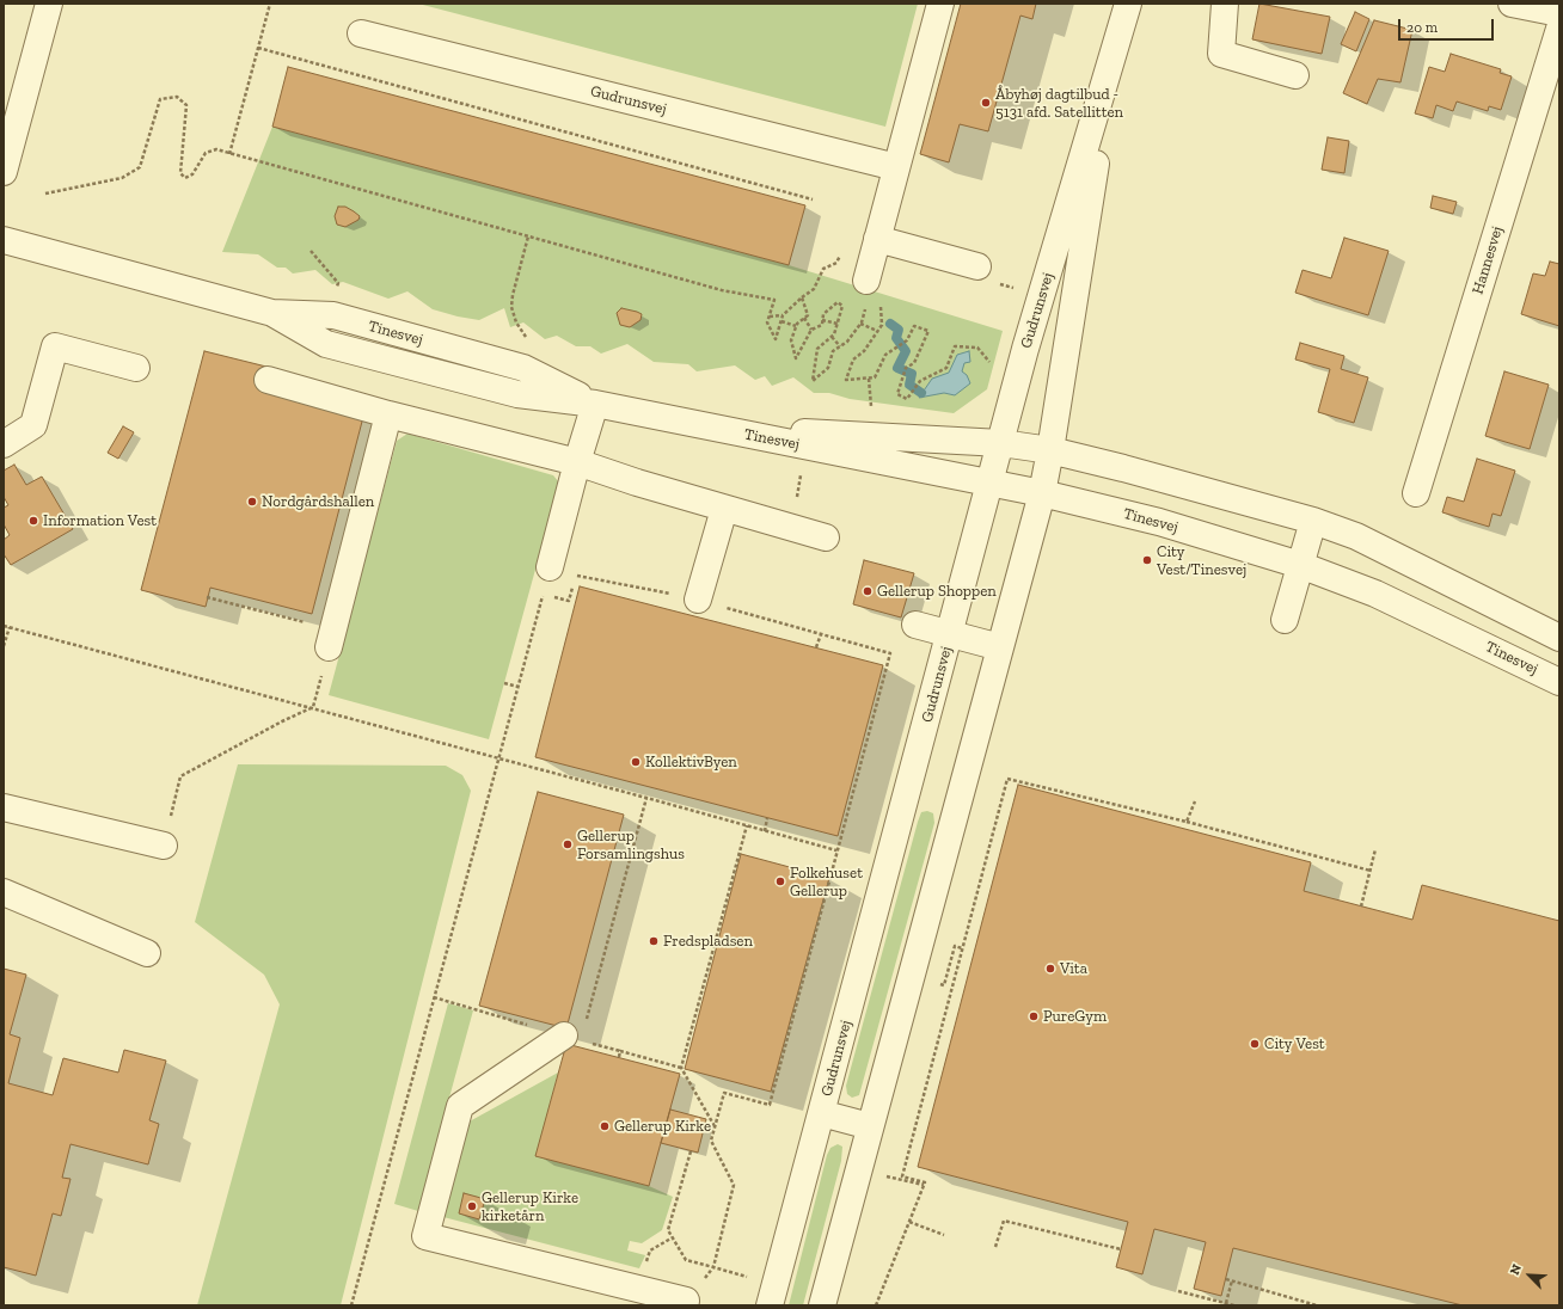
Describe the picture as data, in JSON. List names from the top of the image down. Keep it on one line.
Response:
{"streets":{"street":["Gudrunsvej","Hannesvej","Tinesvej"]},"crossings":[["Gudrunsvej","Tinesvej"]],"places":["Åbyhøj dagtilbud - 5131 afd. Satellitten","Nordgårdshallen","Information Vest","City Vest/Tinesvej","Gellerup Shoppen","KollektivByen","Gellerup Forsamlingshus","Folkehuset Gellerup","Fredspladsen","Vita","PureGym","City Vest","Gellerup Kirke","Gellerup Kirke kirketårn"],"scale_bar":"20 m","north":"top left"}
